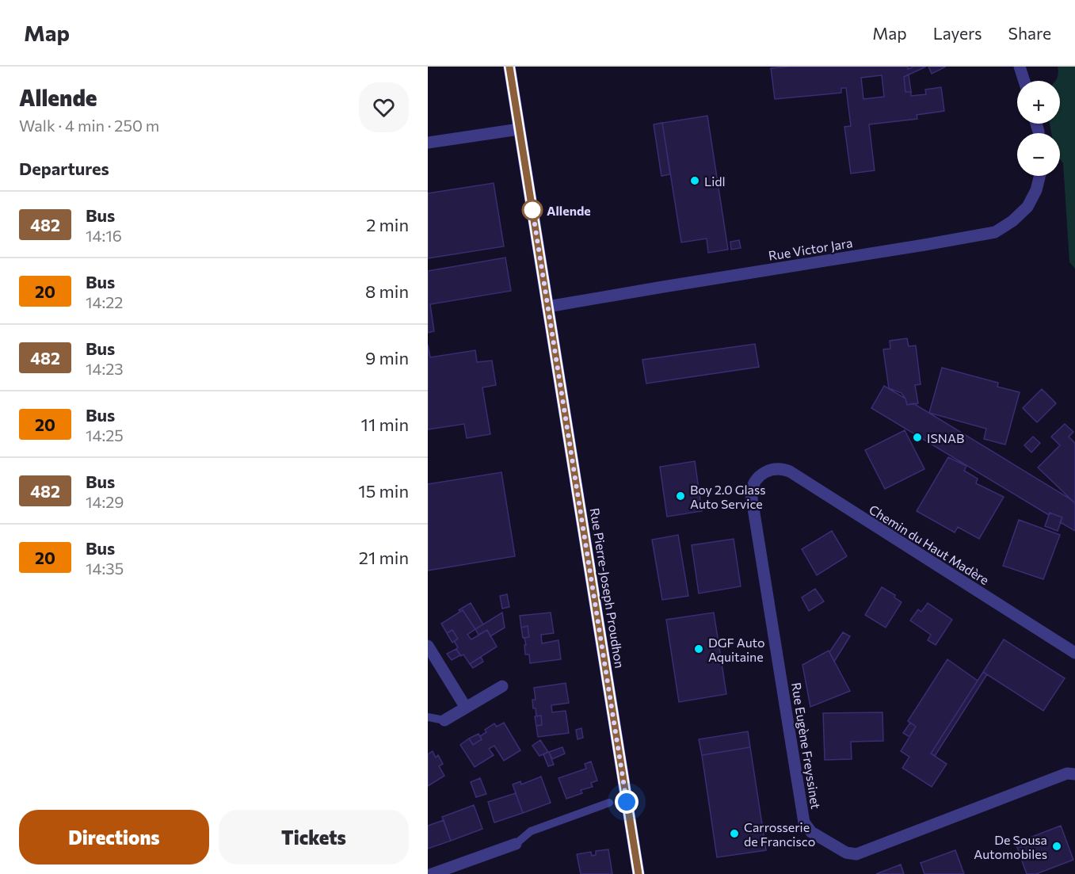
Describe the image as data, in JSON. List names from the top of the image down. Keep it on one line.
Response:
{"streets":{"street":["Rue Victor Jara","Chemin du Haut Madère","Rue Pierre-Joseph Proudhon","Rue Eugène Freyssinet"]},"crossings":[["Rue Victor Jara","Rue Pierre-Joseph Proudhon"],["Chemin du Haut Madère","Rue Eugène Freyssinet"]],"places":["Lidl","Allende","ISNAB","Boy 2.0 Glass Auto Service","DGF Auto Aquitaine","Carrosserie de Francisco","De Sousa Automobiles"],"lines":["bus line 482"],"page":{"header":"Map","nav":["Map","Layers","Share"],"heading":[["Allende","Walk · 4 min · 250 m"],"Departures"],"map_buttons":["+","−"],"list":[{"mark":"482","name":"Bus","note":"14:16","value":"2 min"},{"mark":"20","name":"Bus","note":"14:22","value":"8 min"},{"mark":"482","name":"Bus","note":"14:23","value":"9 min"},{"mark":"20","name":"Bus","note":"14:25","value":"11 min"},{"mark":"482","name":"Bus","note":"14:29","value":"15 min"},{"mark":"20","name":"Bus","note":"14:35","value":"21 min"}],"buttons":["Directions","Tickets"]}}
